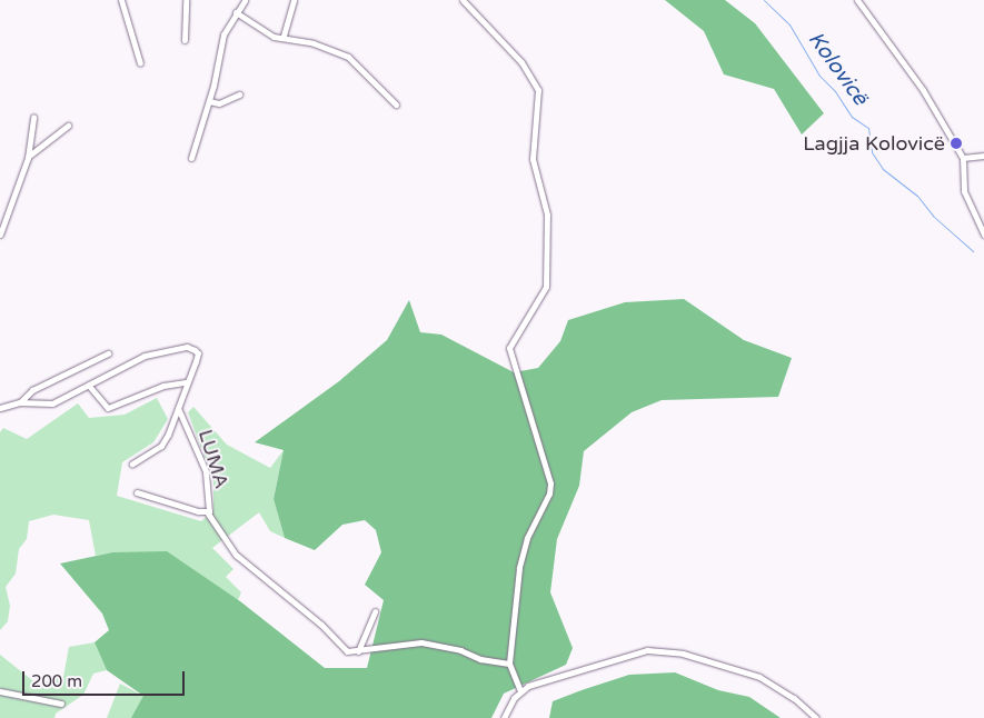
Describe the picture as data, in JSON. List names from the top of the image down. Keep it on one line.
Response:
{"streets":{"street":["LUMA"]},"water":["Kolovicë"],"places":["Lagjja Kolovicë"],"scale_bar":"200 m"}
